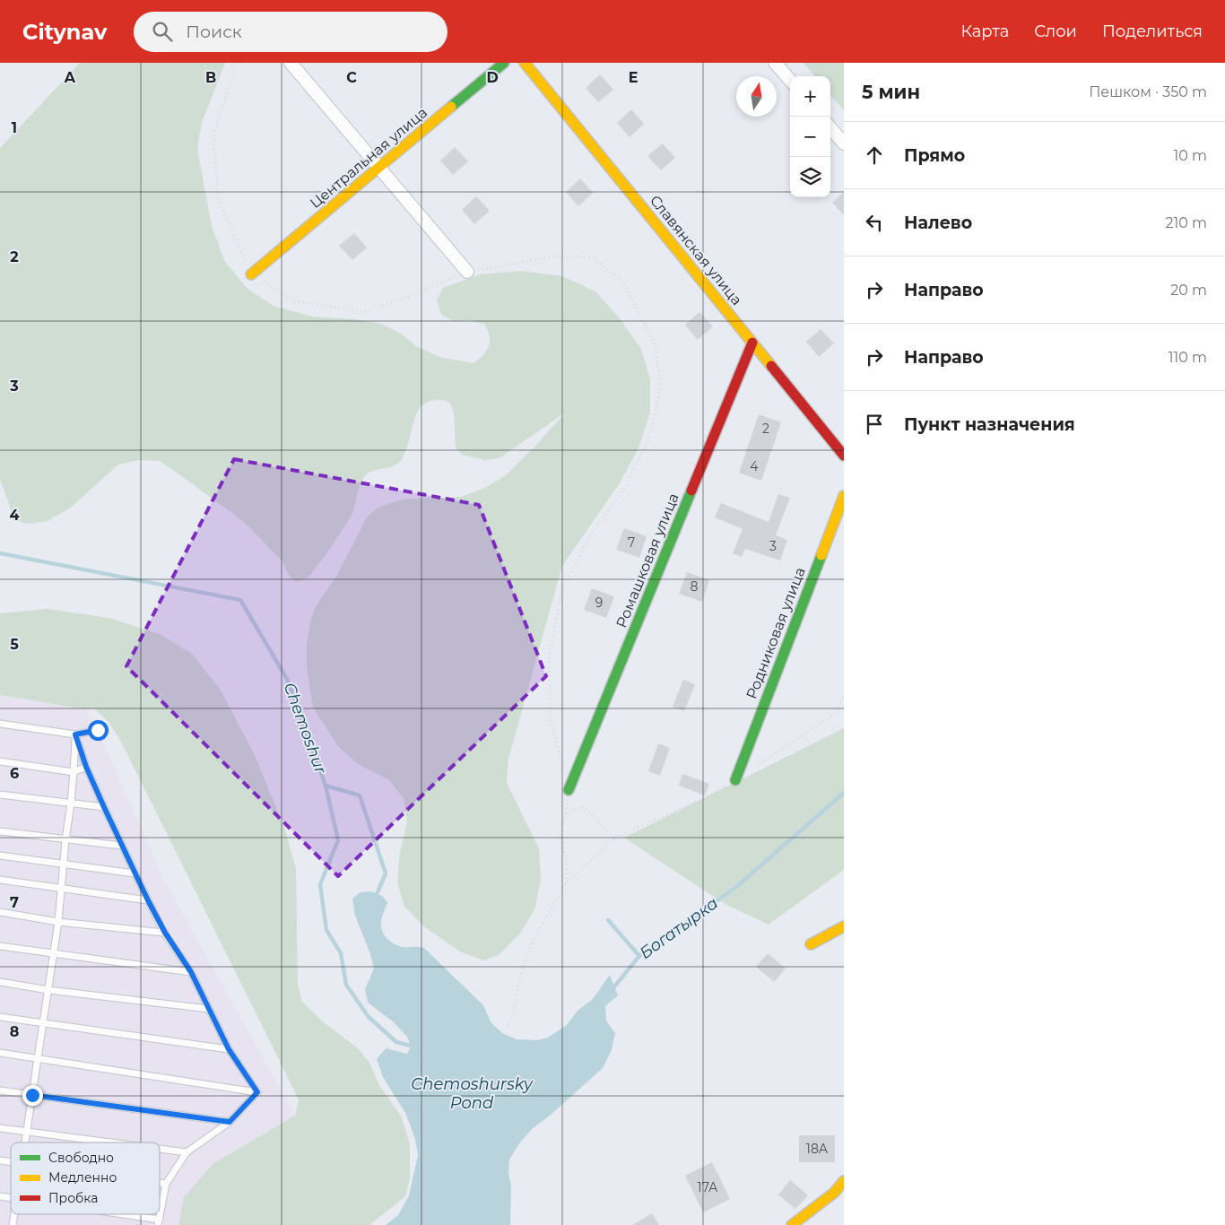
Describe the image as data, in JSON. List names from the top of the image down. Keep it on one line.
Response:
{"streets":{"street":["Центральная улица","Славянская улица","Ромашковая улица","Родниковая улица"]},"crossings":[["Славянская улица","Ромашковая улица"]],"water":["Chemoshur","Богатырка","Chemoshursky Pond"],"house_numbers":["2","4","7","3","8","9","18А","17А"],"legend":["Свободно","Медленно","Пробка"],"north":"top","page":{"header":"Citynav","search":"Поиск","nav":["Карта","Слои","Поделиться"],"heading":["5 мин","Пешком · 350 m"],"map_buttons":["+","−"],"list":[["Прямо","10 m"],["Налево","210 m"],["Направо","20 m"],["Направо","110 m"],"Пункт назначения"]},"grid":{"columns":["A","B","C","D","E"],"rows":["1","2","3","4","5","6","7","8"]}}
